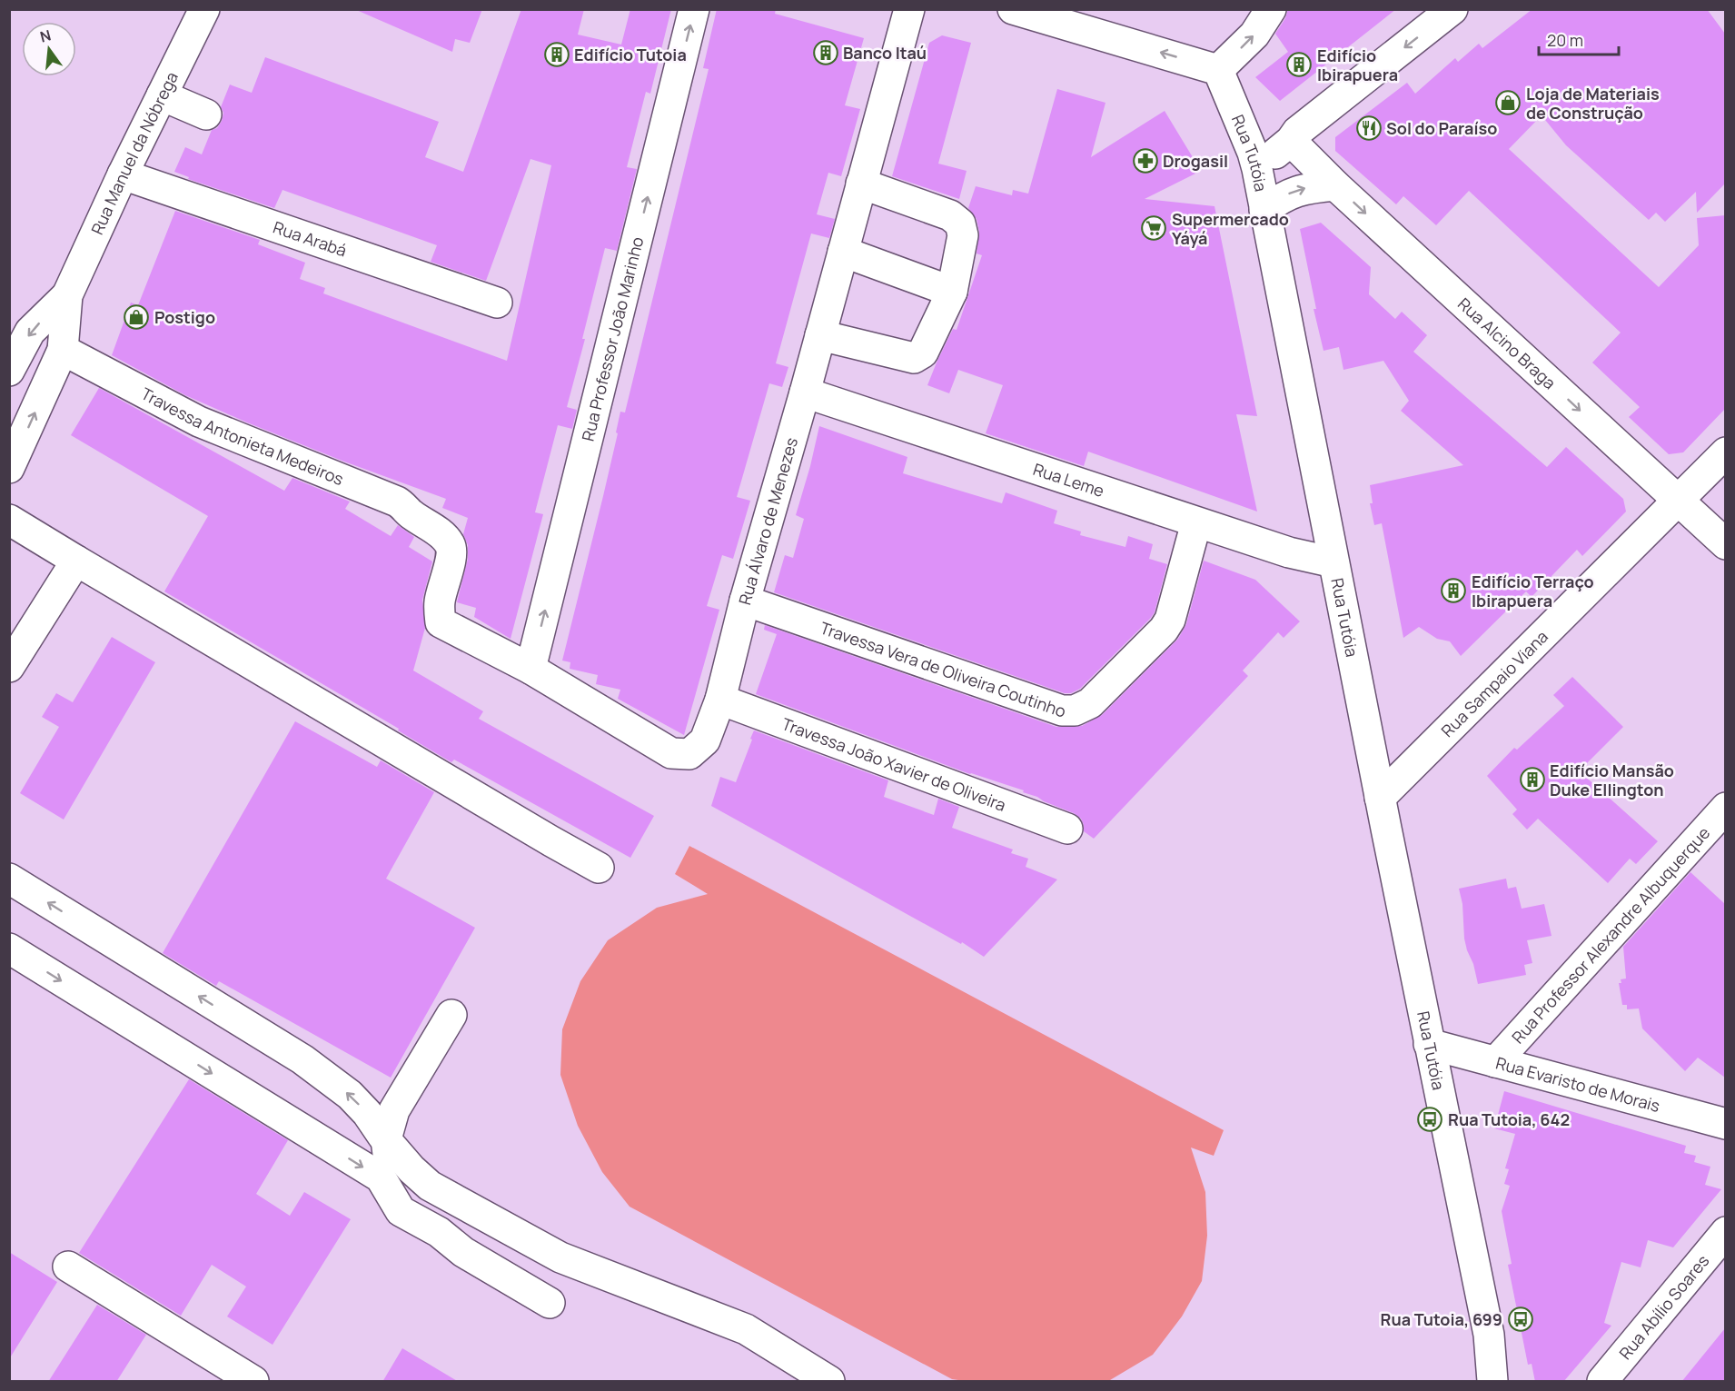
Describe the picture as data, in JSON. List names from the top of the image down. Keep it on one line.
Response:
{"streets":{"street":["Rua Manuel da Nóbrega","Rua Tutóia","Rua Arabá","Rua Professor João Marinho","Rua Alcino Braga","Travessa Antonieta Medeiros","Rua Leme","Rua Álvaro de Menezes","Travessa Vera de Oliveira Coutinho","Rua Sampaio Viana","Travessa João Xavier de Oliveira","Rua Professor Alexandre Albuquerque","Rua Evaristo de Morais","Rua Abílio Soares"]},"crossings":[["Rua Manuel da Nóbrega","Rua Arabá"],["Rua Manuel da Nóbrega","Travessa Antonieta Medeiros"],["Rua Tutóia","Rua Leme"],["Rua Tutóia","Rua Sampaio Viana"],["Rua Tutóia","Rua Evaristo de Morais"],["Rua Professor João Marinho","Rua Álvaro de Menezes"],["Rua Alcino Braga","Rua Sampaio Viana"],["Travessa Antonieta Medeiros","Rua Álvaro de Menezes"],["Rua Leme","Rua Álvaro de Menezes"],["Rua Leme","Travessa Vera de Oliveira Coutinho"],["Rua Álvaro de Menezes","Travessa Vera de Oliveira Coutinho"],["Rua Álvaro de Menezes","Travessa João Xavier de Oliveira"],["Rua Professor Alexandre Albuquerque","Rua Evaristo de Morais"]],"one_way":["Rua Professor João Marinho","Rua Alcino Braga"],"places":{"building":["Banco Itaú","Edifício Tutoia","Edifício Ibirapuera","Edifício Terraço Ibirapuera","Edifício Mansão Duke Ellington"],"shop":["Loja de Materiais de Construção","Postigo"],"restaurant":["Sol do Paraíso"],"pharmacy":["Drogasil"],"supermarket":["Supermercado Yáyá"],"bus stop":["Rua Tutoia, 642","Rua Tutoia, 699"]},"scale_bar":"20 m","north":"top"}
